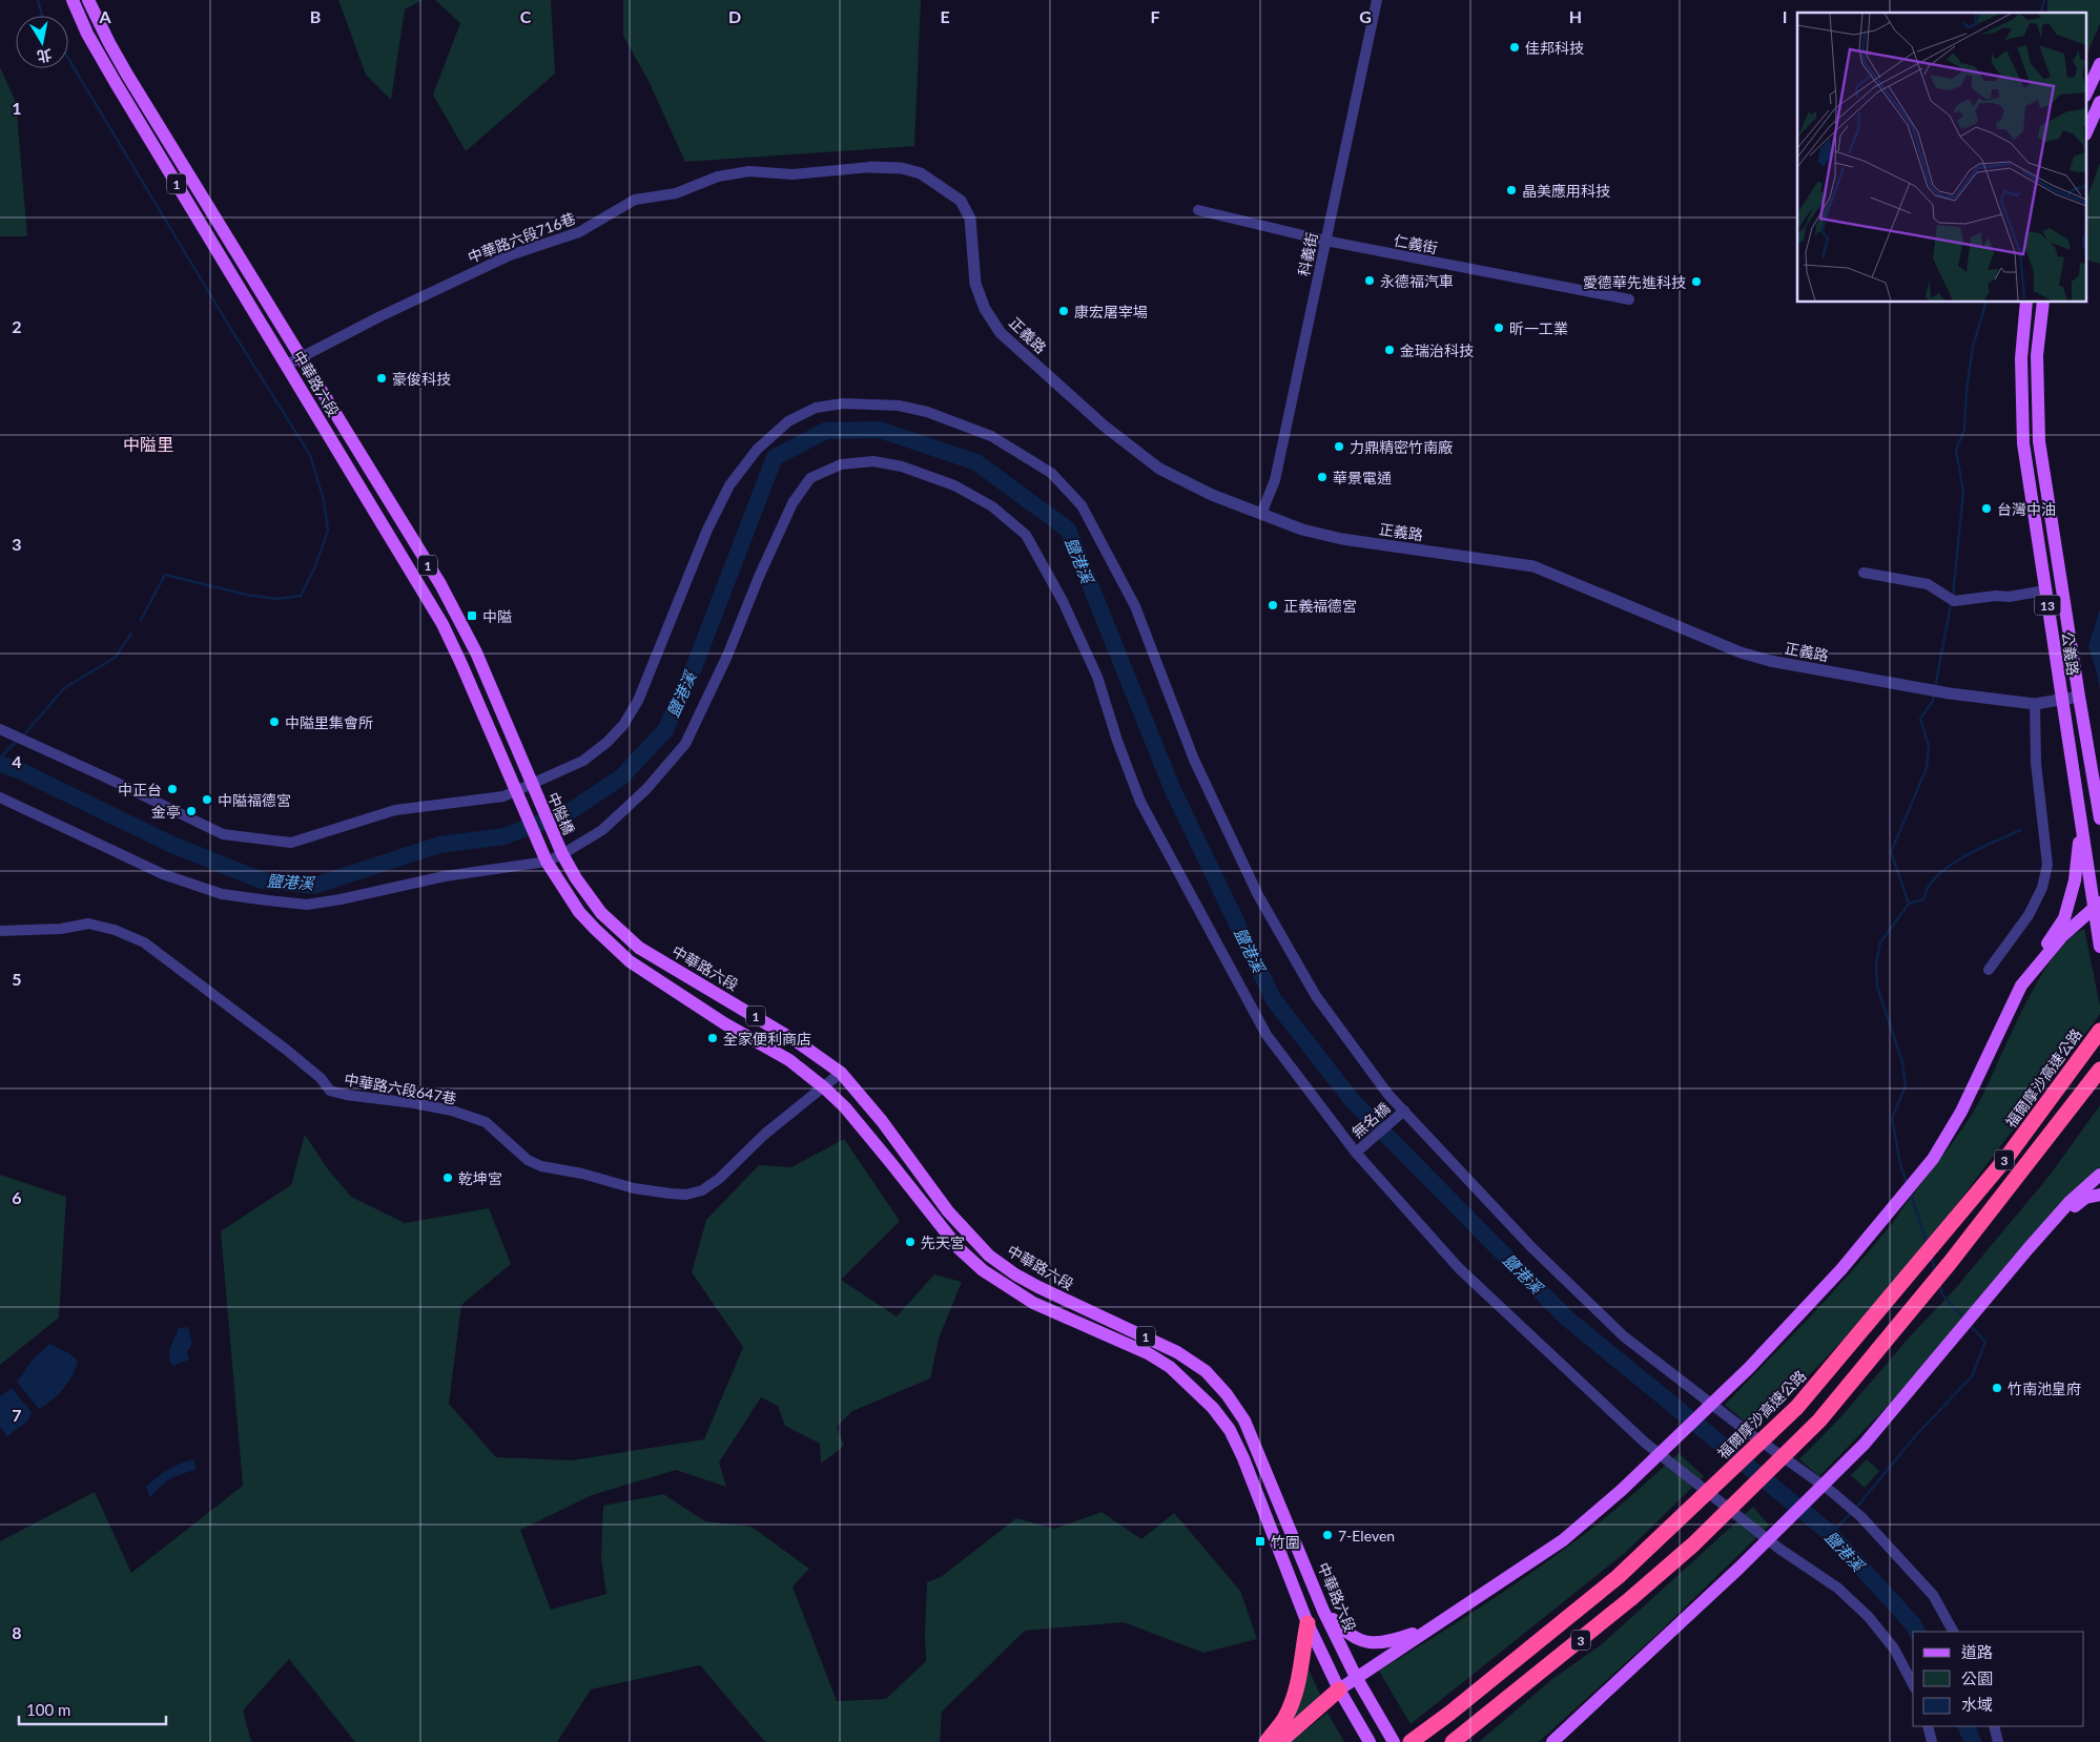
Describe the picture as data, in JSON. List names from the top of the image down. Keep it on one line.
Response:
{"streets":{"highway":["福爾摩沙高速公路","3"],"main road":["1","中華路六段","13","公義路","中隘橋"],"street":["中華路六段716巷","仁義街","科義街","正義路","中華路六段647巷","無名橋"]},"crossings":[["1","中華路六段"],["1","中華路六段647巷"],["中華路六段716巷","正義路"],["中華路六段716巷","中華路六段"],["仁義街","科義街"],["科義街","正義路"],["正義路","公義路"],["中華路六段","中隘橋"],["中華路六段","中華路六段647巷"]],"districts":["中隘里"],"water":["鹽港溪"],"places":{"other":["佳邦科技","晶美應用科技","永德福汽車","愛德華先進科技","康宏屠宰場","昕一工業","金瑞治科技","豪俊科技","力鼎精密竹南廠","華景電通","台灣中油","正義福德宮","中隘里集會所","中正台","中隘福德宮","金亭","全家便利商店","乾坤宮","先天宮","竹南池皇府","7-Eleven"],"transit":["中隘","竹圍"]},"legend":["道路","公園","水域"],"scale_bar":"100 m","north":"bottom","grid":{"columns":["A","B","C","D","E","F","G","H","I"],"rows":["1","2","3","4","5","6","7","8"]}}
